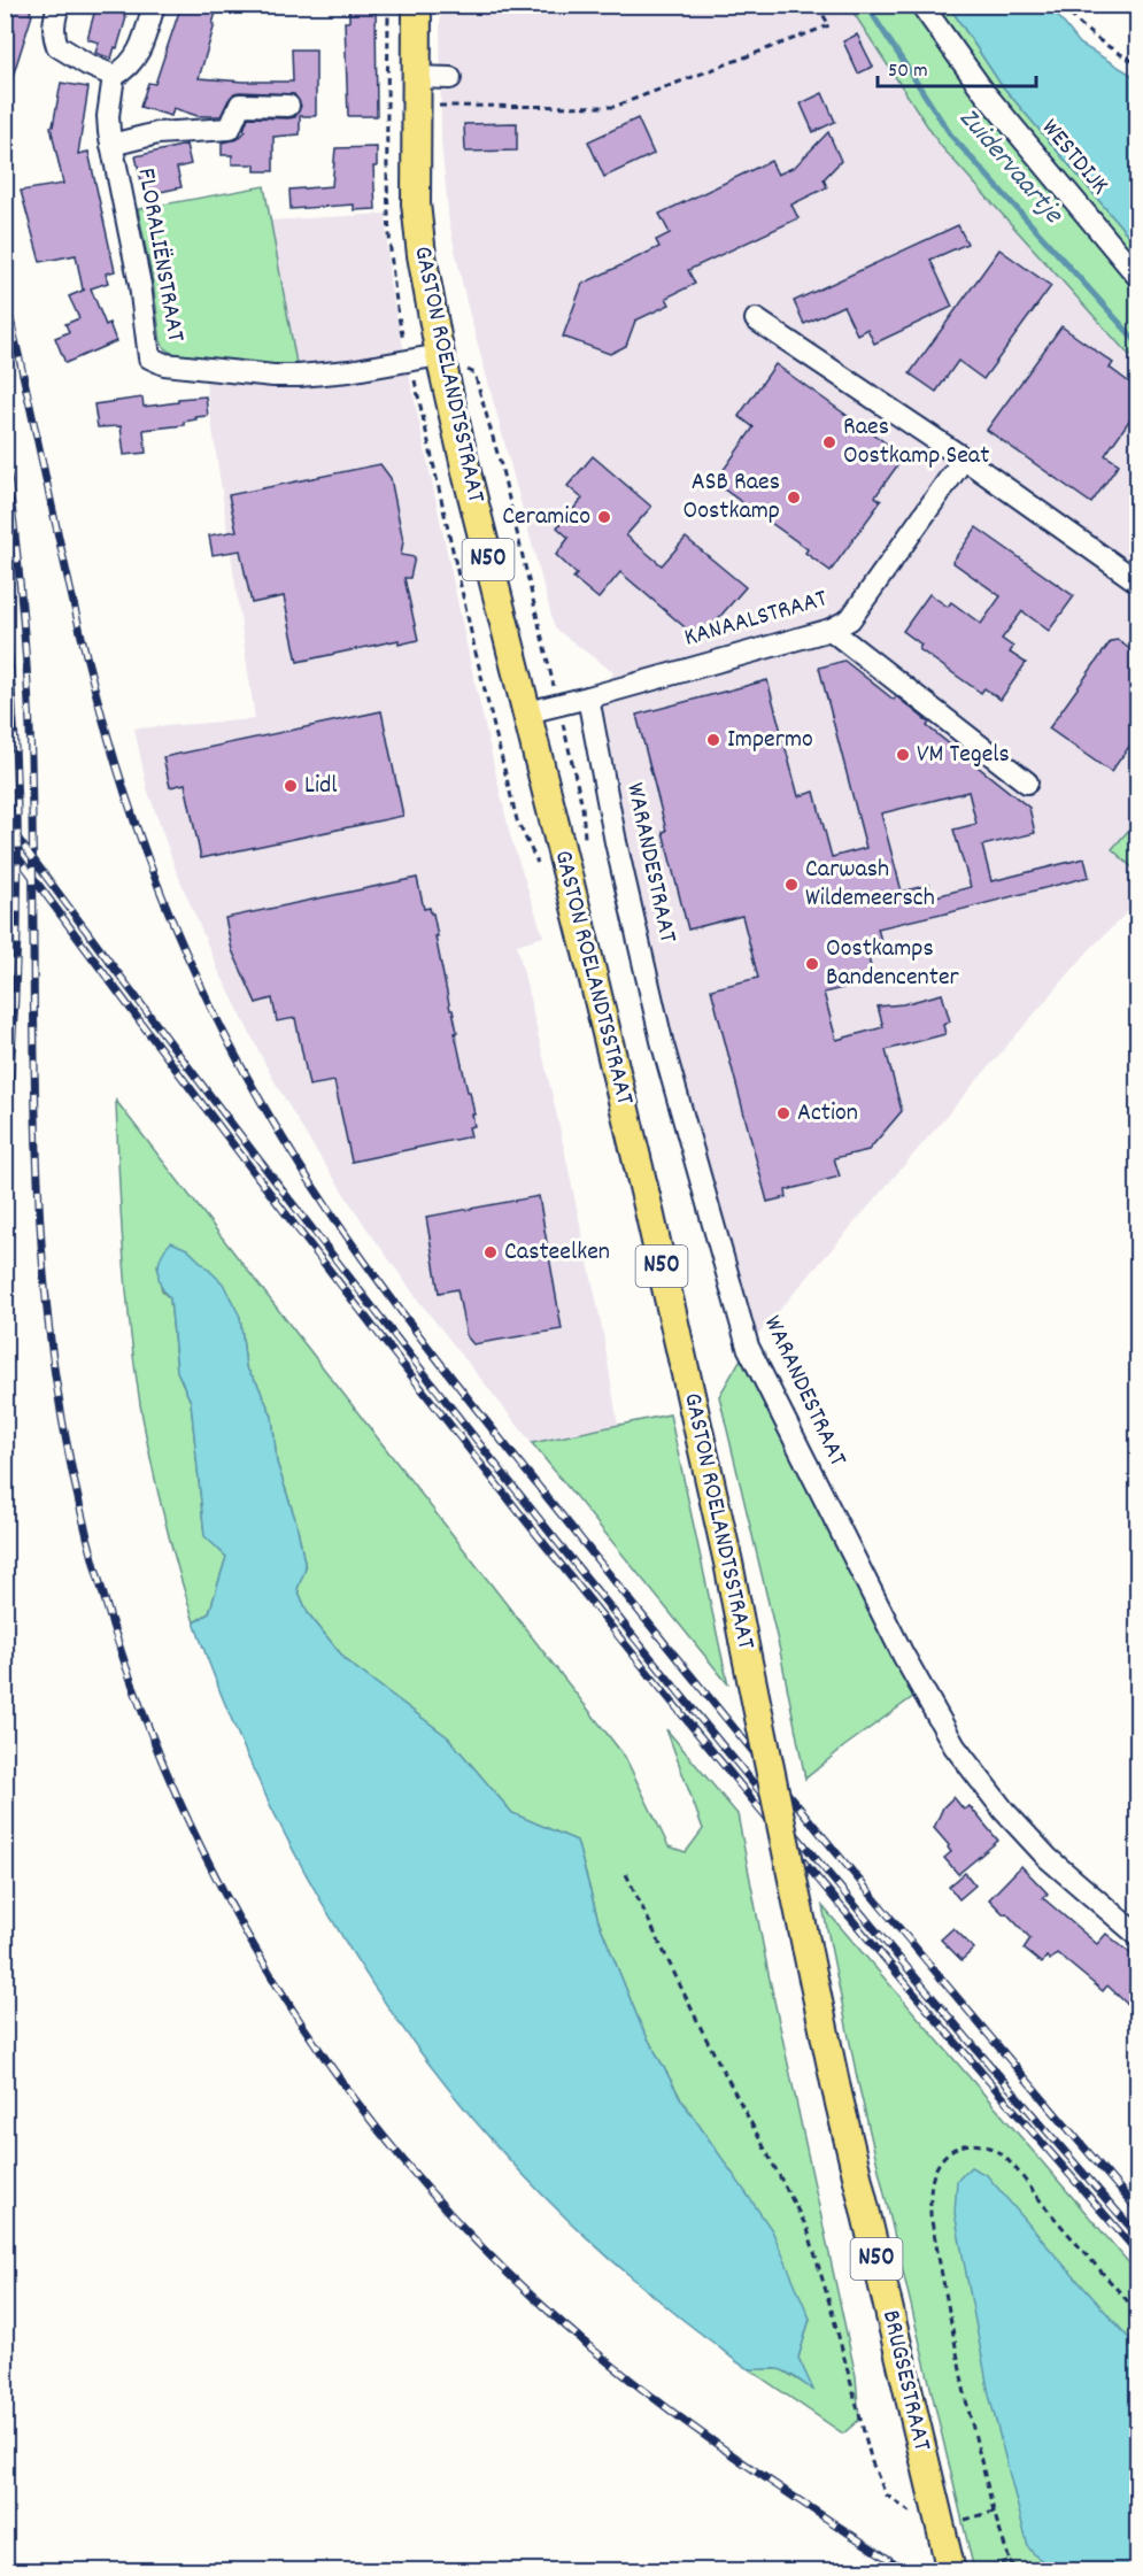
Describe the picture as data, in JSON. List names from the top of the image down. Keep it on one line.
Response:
{"streets":{"main road":["GASTON ROELANDTSSTRAAT","N50","BRUGSESTRAAT"],"street":["WESTDIJK","FLORALIËNSTRAAT","KANAALSTRAAT","WARANDESTRAAT"]},"crossings":[["FLORALIËNSTRAAT","GASTON ROELANDTSSTRAAT"],["GASTON ROELANDTSSTRAAT","KANAALSTRAAT"],["GASTON ROELANDTSSTRAAT","BRUGSESTRAAT"],["KANAALSTRAAT","WARANDESTRAAT"]],"water":["Zuidervaartje"],"places":["Raes Oostkamp Seat","ASB Raes Oostkamp","Ceramico","Impermo","VM Tegels","Lidl","Carwash Wildemeersch","Oostkamps Bandencenter","Action","Casteelken"],"scale_bar":"50 m"}
